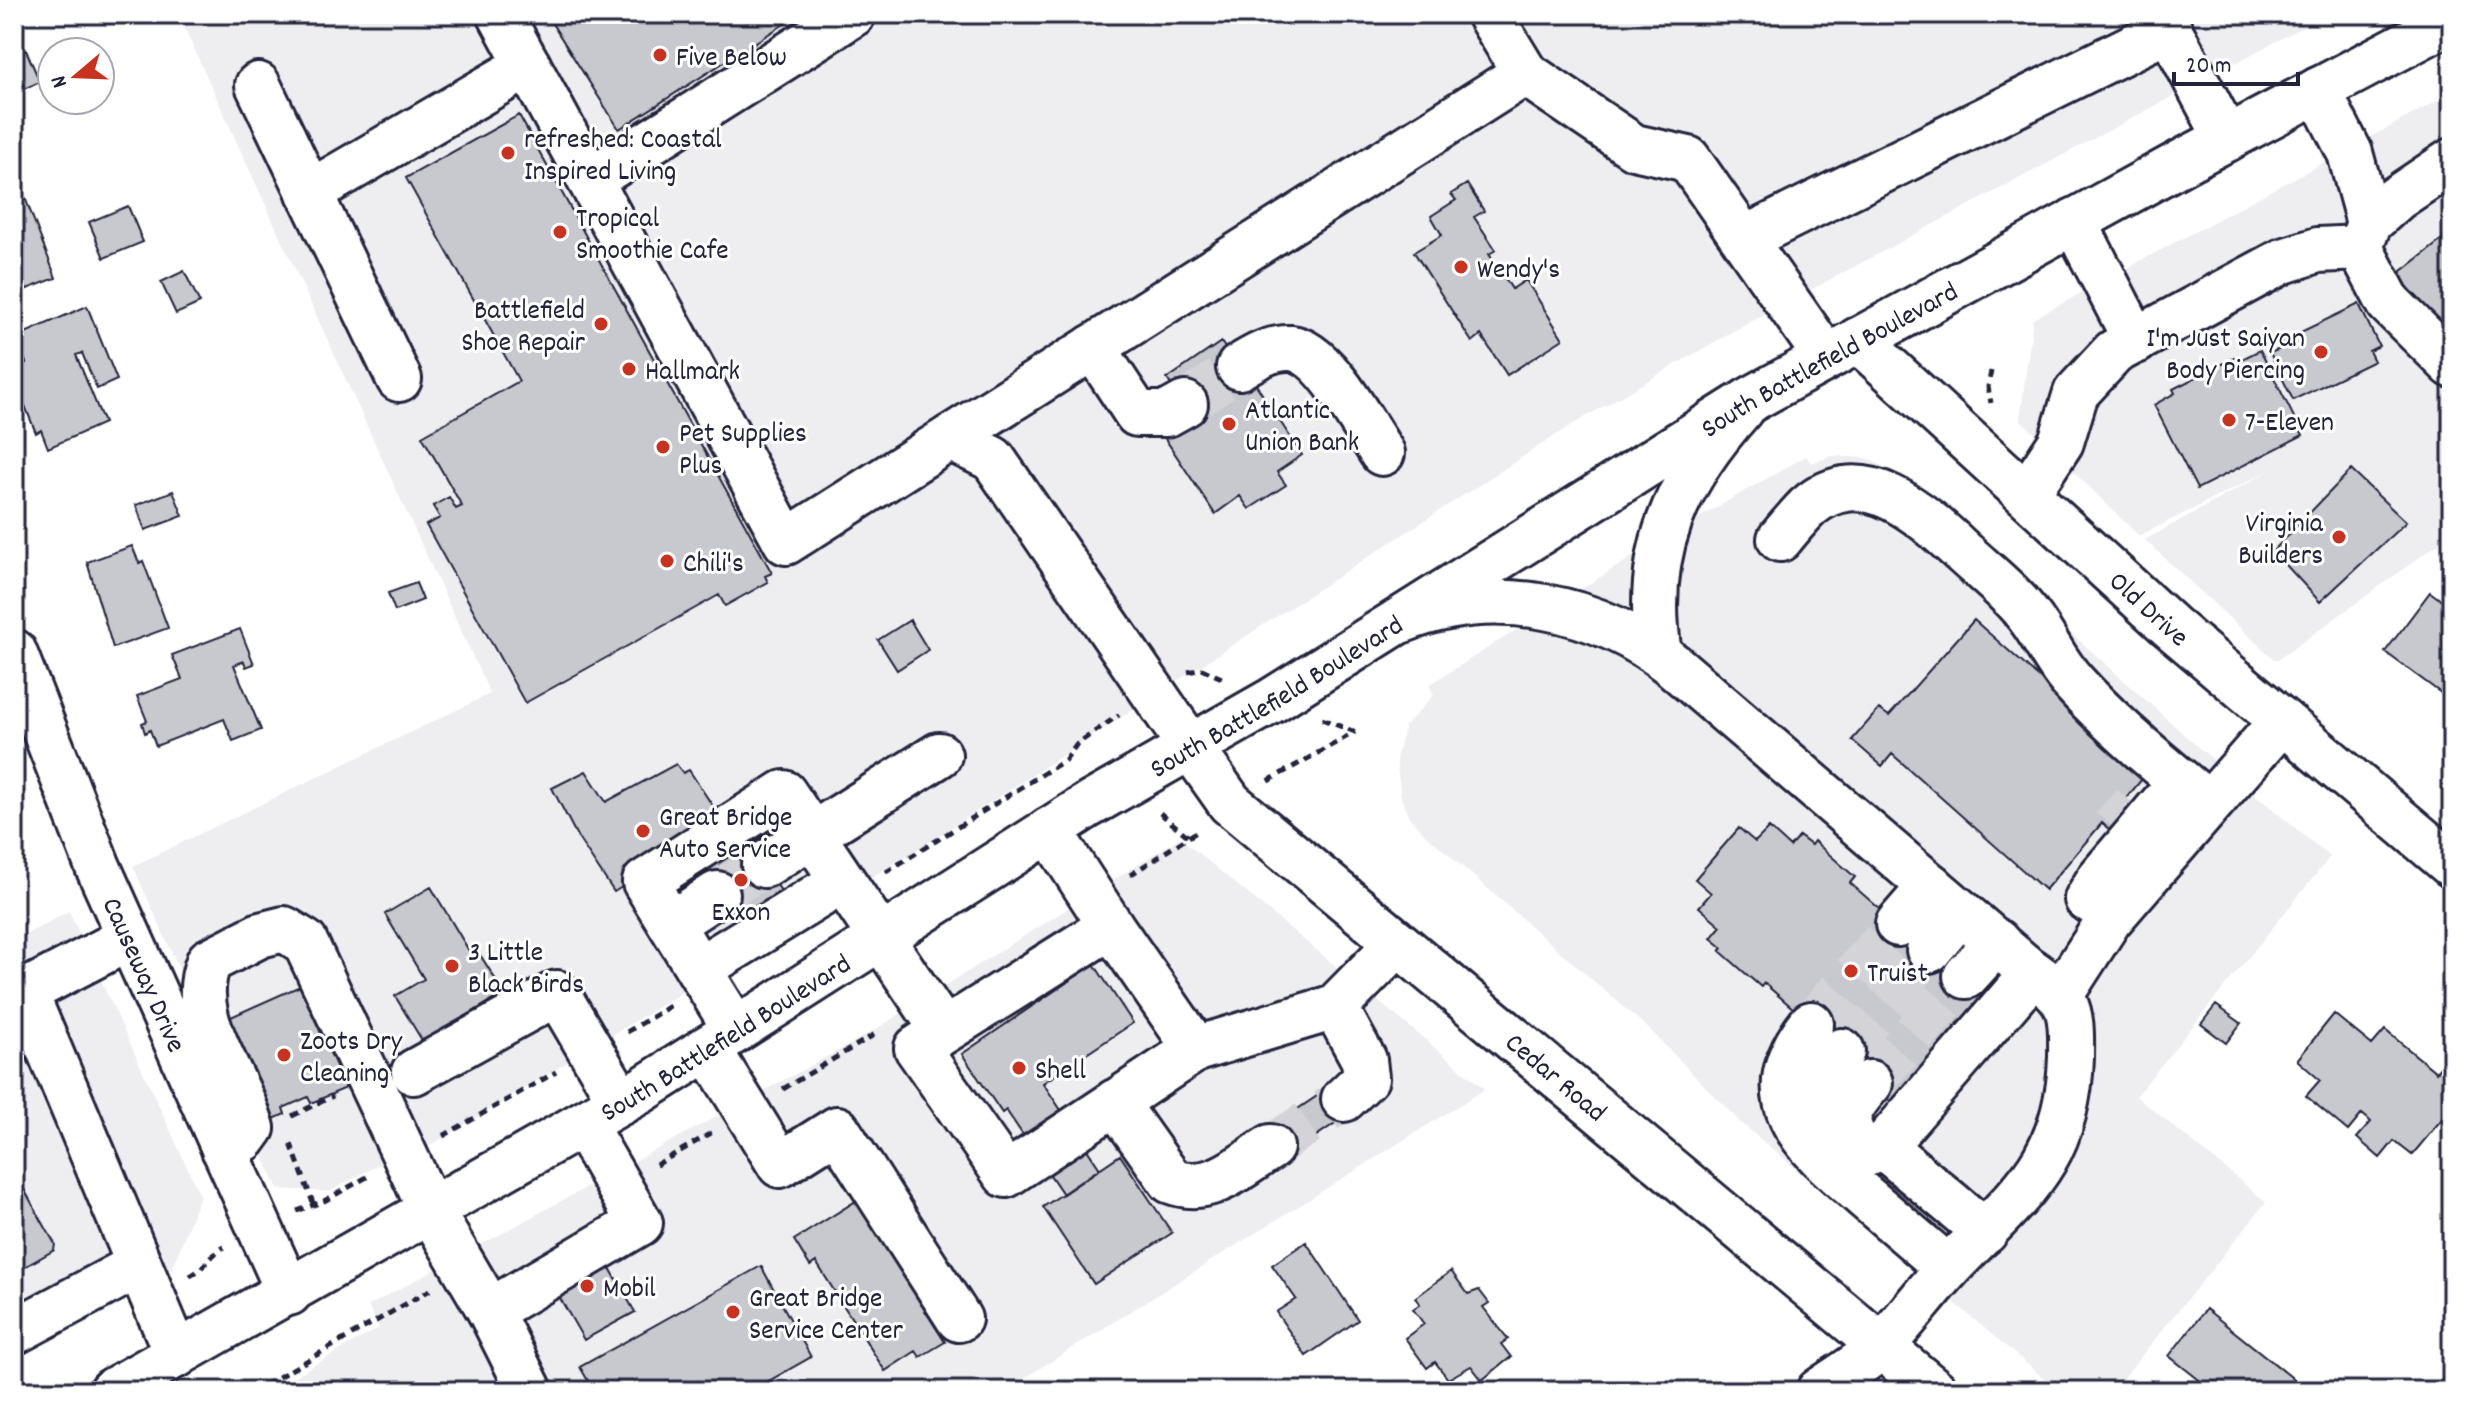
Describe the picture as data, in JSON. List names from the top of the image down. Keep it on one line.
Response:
{"streets":{"main road":["South Battlefield Boulevard","Old Drive","Causeway Drive","Cedar Road"]},"crossings":[["South Battlefield Boulevard","Old Drive"],["South Battlefield Boulevard","Causeway Drive"],["South Battlefield Boulevard","Cedar Road"]],"places":["Five Below","refreshed: Coastal Inspired Living","Tropical Smoothie Cafe","Wendy's","Battlefield Shoe Repair","I'm Just Saiyan Body Piercing","Hallmark","7-Eleven","Atlantic Union Bank","Pet Supplies Plus","Virginia Builders","Chili's","Great Bridge Auto Service","Exxon","3 Little Black Birds","Truist","Zoots Dry Cleaning","Shell","Mobil","Great Bridge Service Center"],"scale_bar":"20 m","north":"left"}
